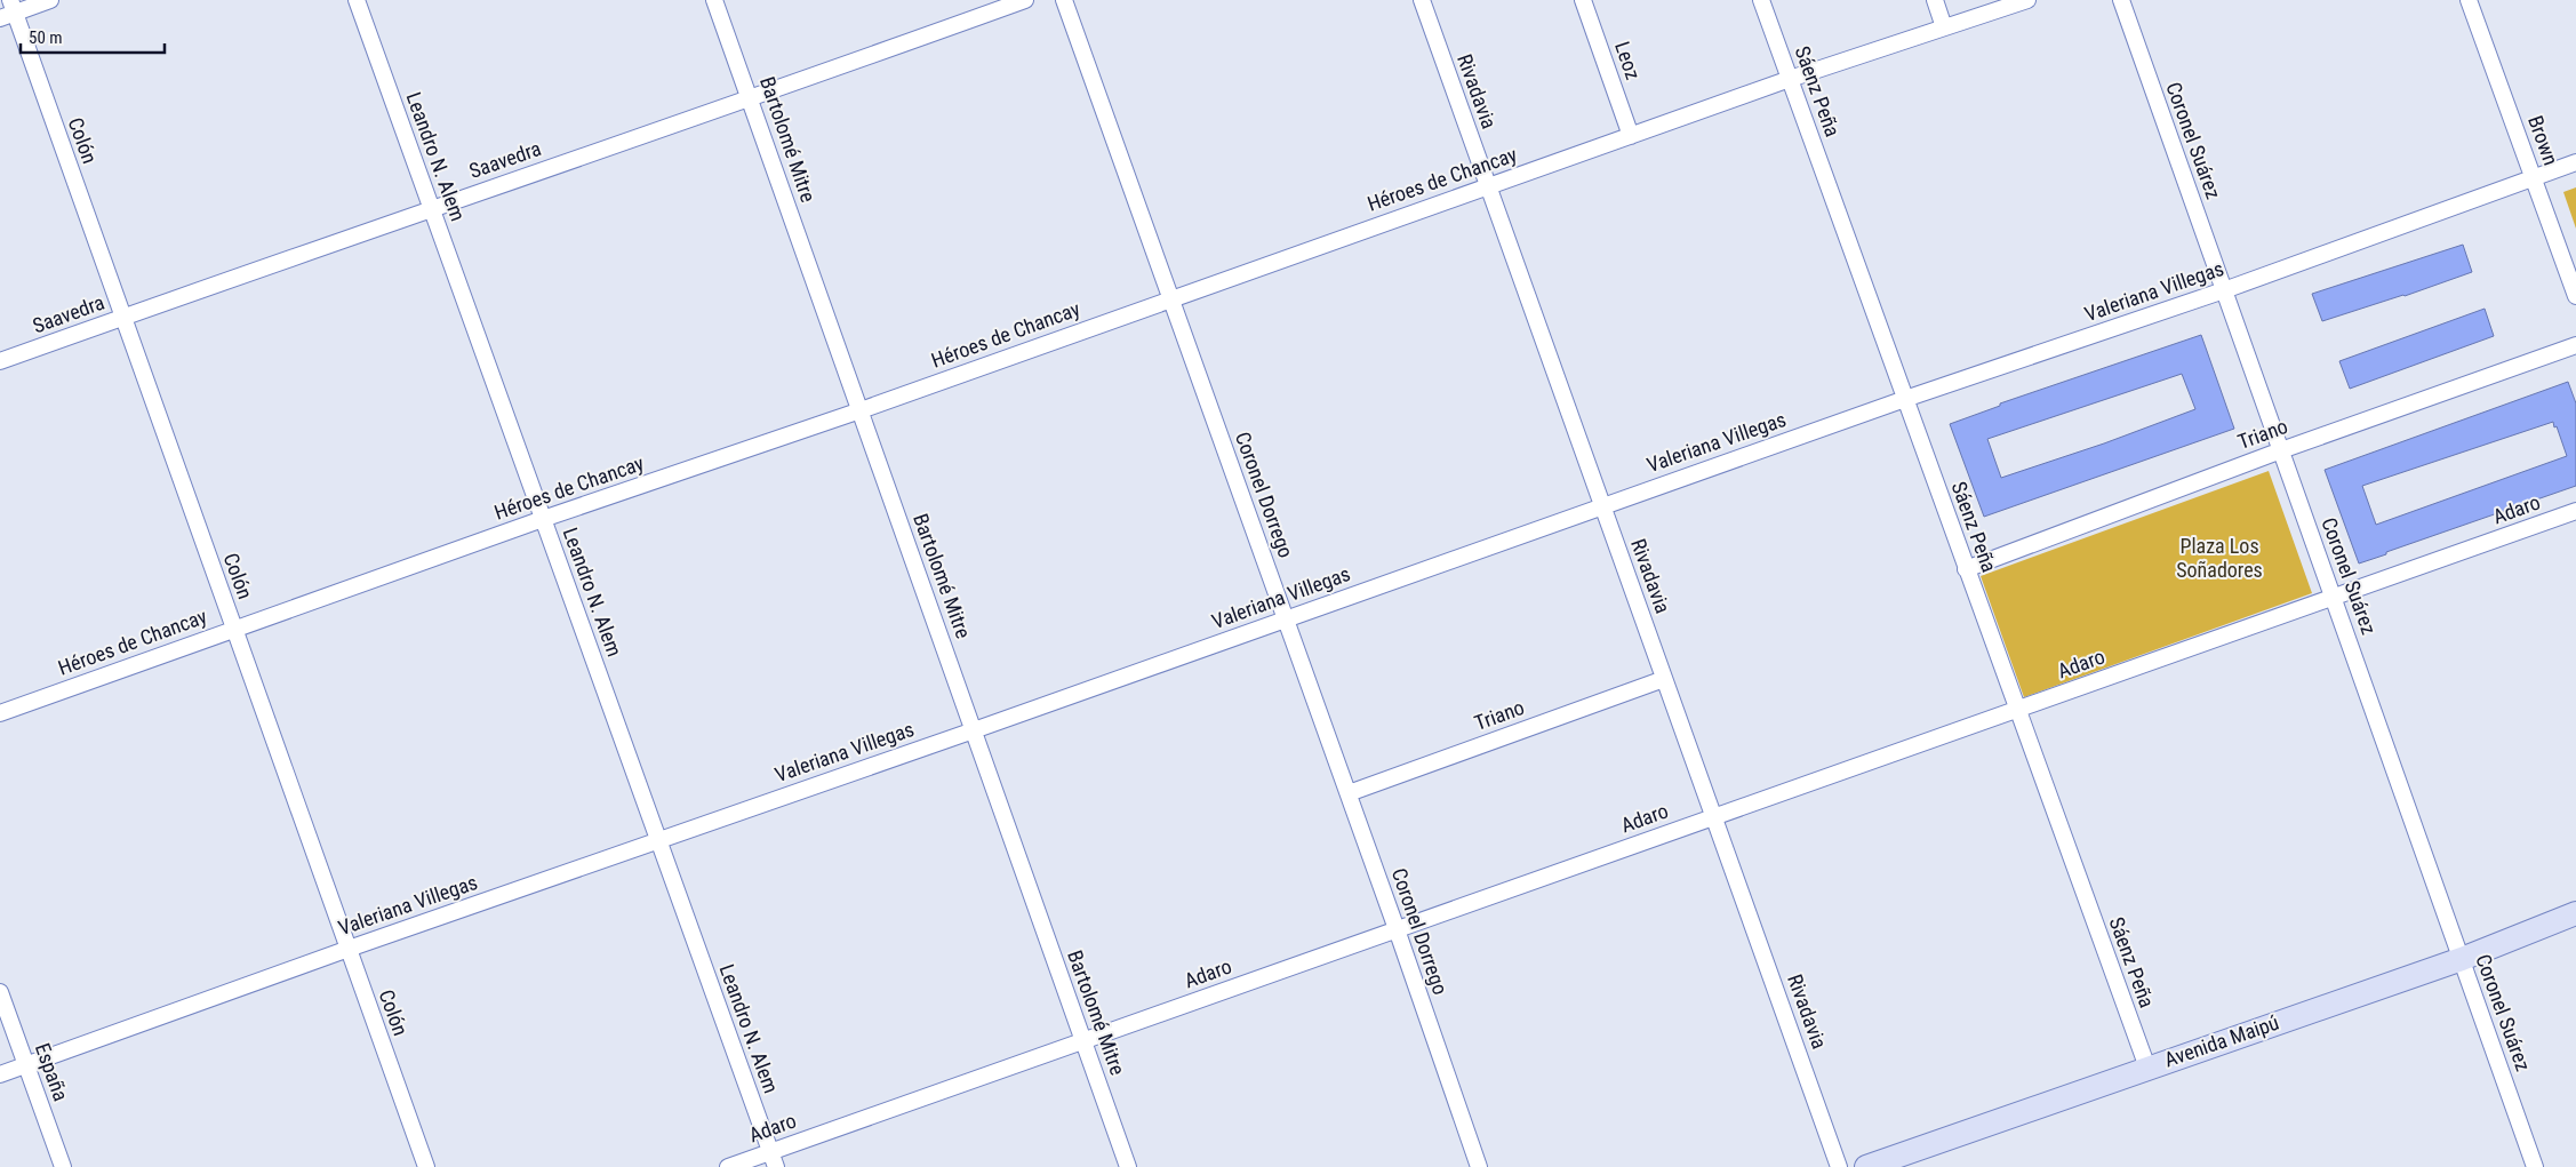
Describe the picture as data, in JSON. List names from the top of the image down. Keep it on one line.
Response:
{"streets":{"main road":["Avenida Maipú"],"street":["Leoz","Rivadavia","Sáenz Peña","Bartolomé Mitre","Colón","Coronel Suárez","Brown","Leandro N. Alem","Saavedra","Héroes de Chancay","Valeriana Villegas","Triano","Coronel Dorrego","Adaro","España"]},"crossings":[["Leoz","Héroes de Chancay"],["Rivadavia","Héroes de Chancay"],["Rivadavia","Valeriana Villegas"],["Rivadavia","Triano"],["Rivadavia","Adaro"],["Sáenz Peña","Héroes de Chancay"],["Sáenz Peña","Valeriana Villegas"],["Sáenz Peña","Triano"],["Sáenz Peña","Adaro"],["Sáenz Peña","Avenida Maipú"],["Bartolomé Mitre","Saavedra"],["Bartolomé Mitre","Héroes de Chancay"],["Bartolomé Mitre","Valeriana Villegas"],["Bartolomé Mitre","Adaro"],["Colón","Saavedra"],["Colón","Héroes de Chancay"],["Colón","Valeriana Villegas"],["Coronel Suárez","Valeriana Villegas"],["Coronel Suárez","Triano"],["Coronel Suárez","Adaro"],["Coronel Suárez","Avenida Maipú"],["Brown","Valeriana Villegas"],["Leandro N. Alem","Saavedra"],["Leandro N. Alem","Héroes de Chancay"],["Leandro N. Alem","Valeriana Villegas"],["Leandro N. Alem","Adaro"],["Héroes de Chancay","Coronel Dorrego"],["Valeriana Villegas","Coronel Dorrego"],["Valeriana Villegas","España"],["Triano","Coronel Dorrego"],["Coronel Dorrego","Adaro"]],"parks":["Plaza Los Soñadores"],"scale_bar":"50 m"}
